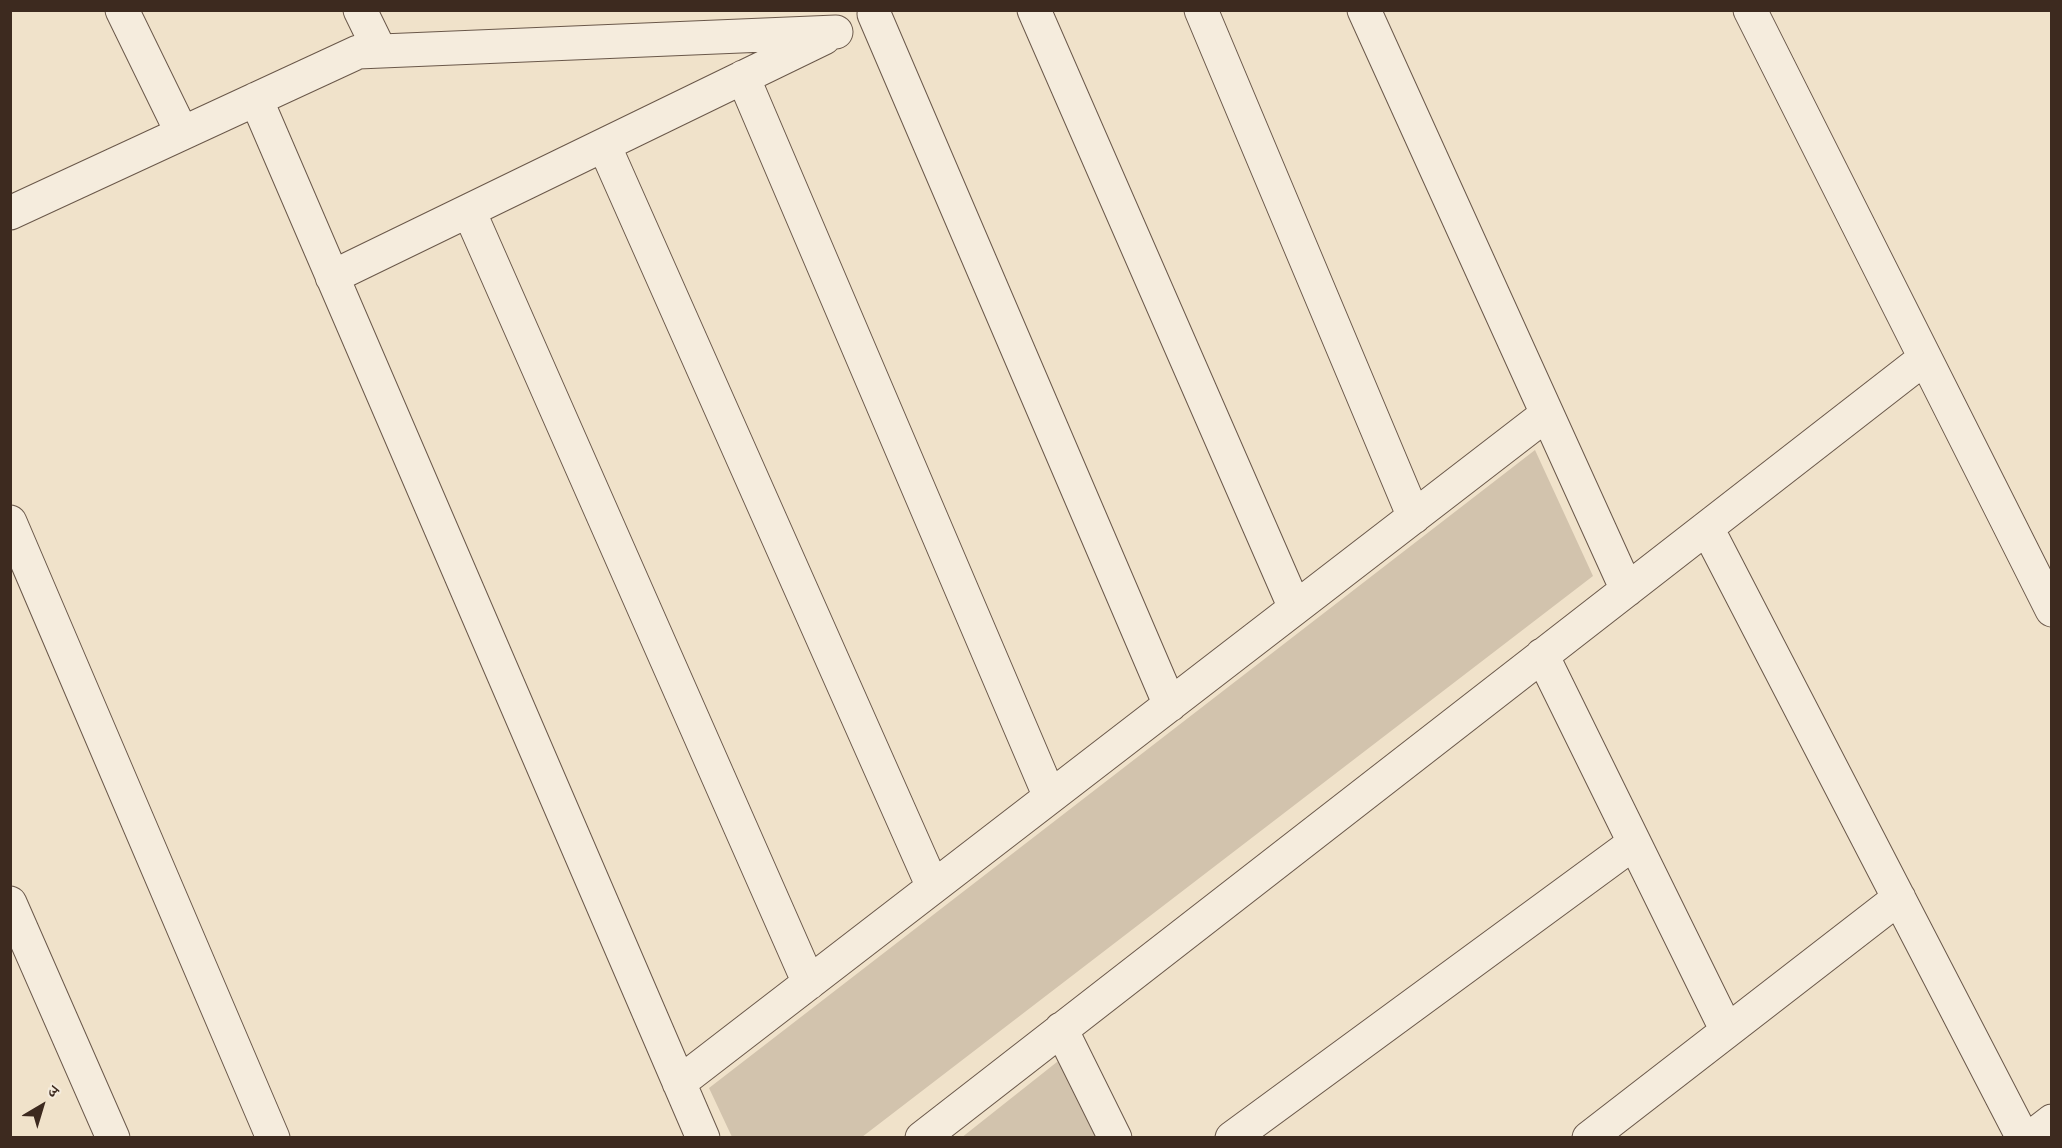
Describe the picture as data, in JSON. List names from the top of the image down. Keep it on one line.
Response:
{"north":"top right"}
